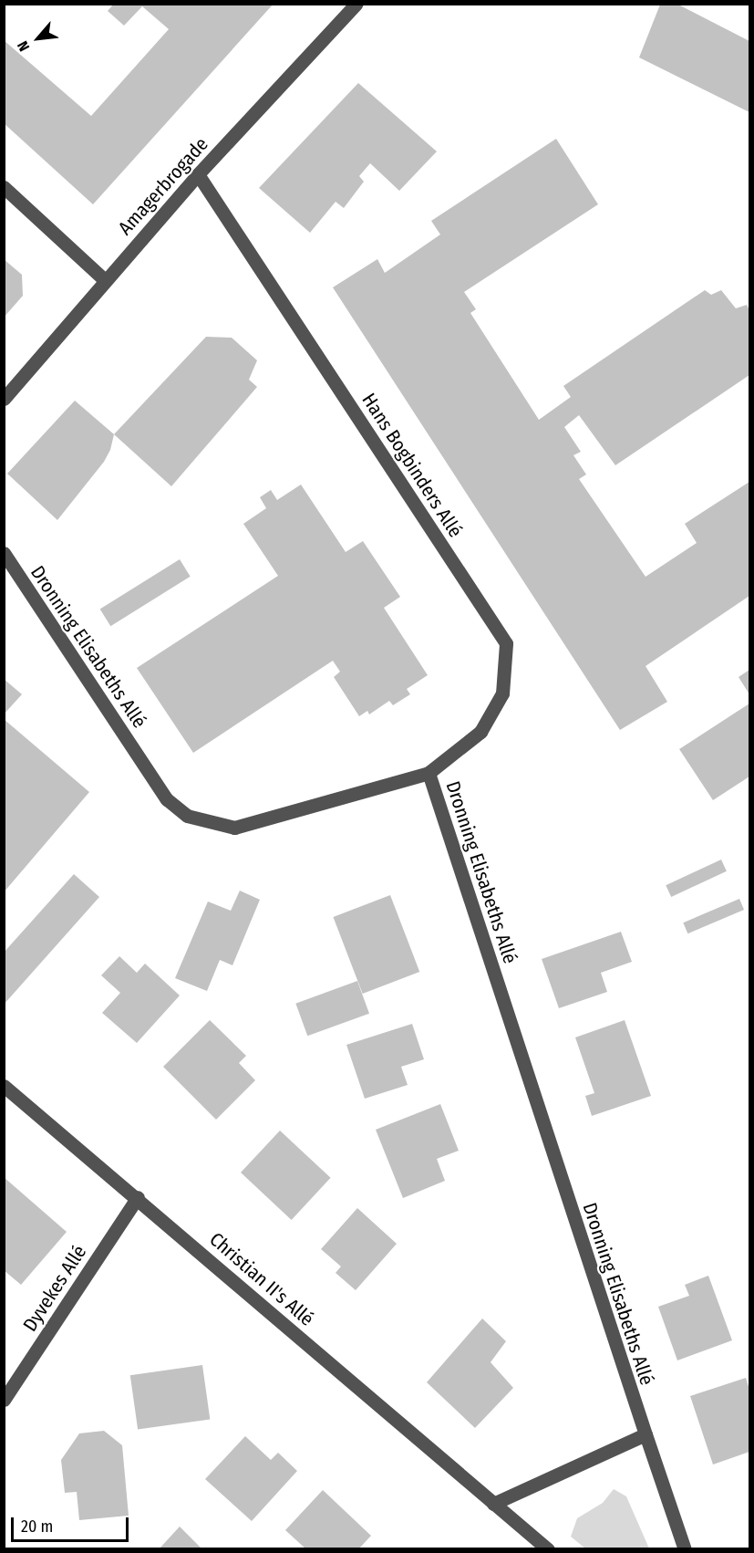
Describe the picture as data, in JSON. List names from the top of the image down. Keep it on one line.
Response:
{"streets":{"street":["Amagerbrogade","Hans Bogbinders Allé","Dronning Elisabeths Allé","Christian II's Allé","Dyvekes Allé"]},"crossings":[["Amagerbrogade","Hans Bogbinders Allé"],["Hans Bogbinders Allé","Dronning Elisabeths Allé"],["Christian II's Allé","Dyvekes Allé"]],"scale_bar":"20 m","north":"bottom left"}
